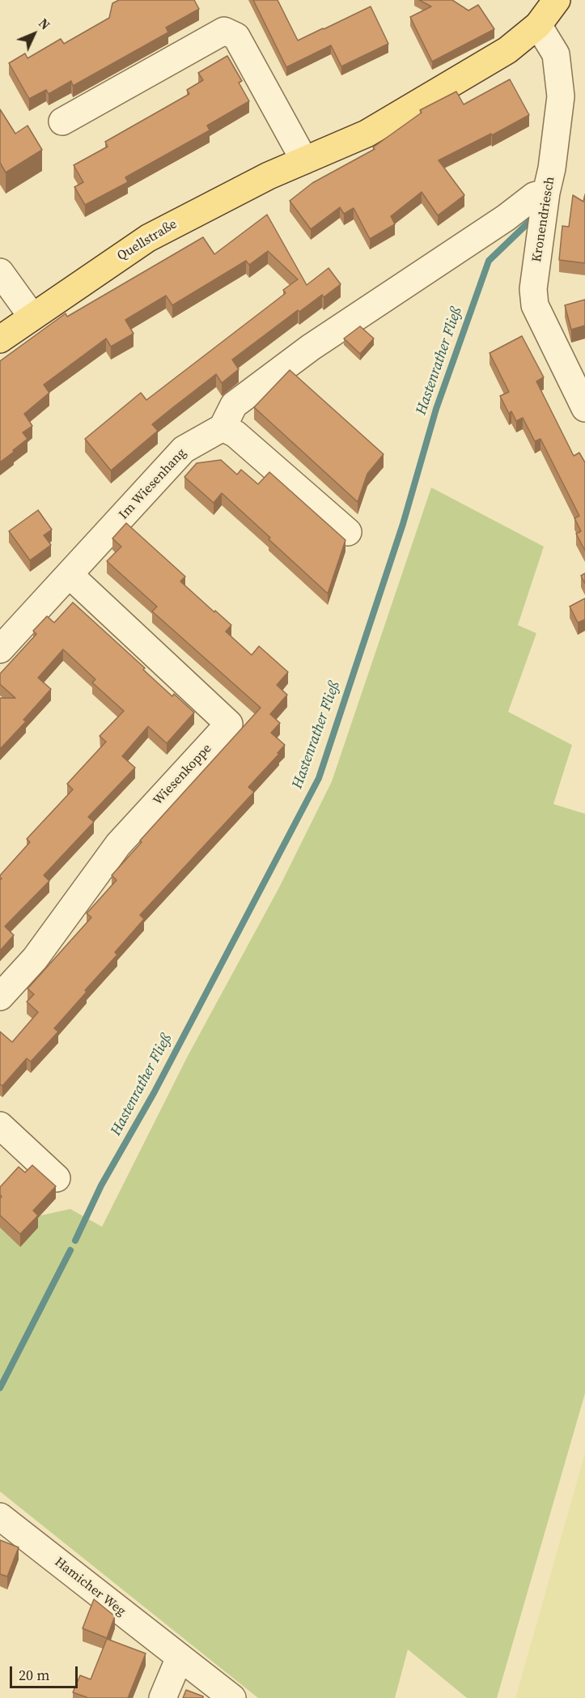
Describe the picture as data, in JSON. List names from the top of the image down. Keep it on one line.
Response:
{"streets":{"main road":["Quellstraße"],"street":["Kronendriesch","Im Wiesenhang","Wiesenkoppe","Hamicher Weg"]},"crossings":[["Kronendriesch","Quellstraße"],["Im Wiesenhang","Wiesenkoppe"]],"water":["Hastenrather Fließ"],"scale_bar":"20 m","north":"top right"}
